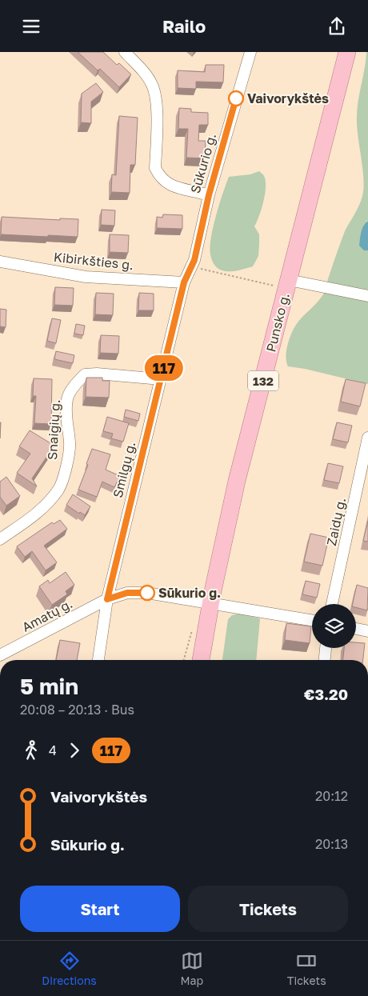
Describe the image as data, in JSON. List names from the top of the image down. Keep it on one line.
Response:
{"streets":{"main road":["Punsko g.","132"],"street":["Sūkurio g.","Kibirkšties g.","Snaigių g.","Smilgų g.","Zaidų g.","Amatų g."]},"crossings":[["Sūkurio g.","Kibirkšties g."],["Sūkurio g.","Smilgų g."],["Kibirkšties g.","Smilgų g."],["Punsko g.","Amatų g."],["Snaigių g.","Smilgų g."],["Smilgų g.","Amatų g."]],"places":["Vaivorykštės","Sūkurio g."],"lines":["bus line 117"],"page":{"header":"Railo","on_map":"117","heading":["5 min","20:08 – 20:13 · Bus","€3.20"],"legs":["4","117"],"list":[{"name":"Vaivorykštės","value":"20:12"},{"name":"Sūkurio g.","value":"20:13"}],"buttons":["Start","Tickets"],"tabs":["Directions","Map","Tickets"]}}
